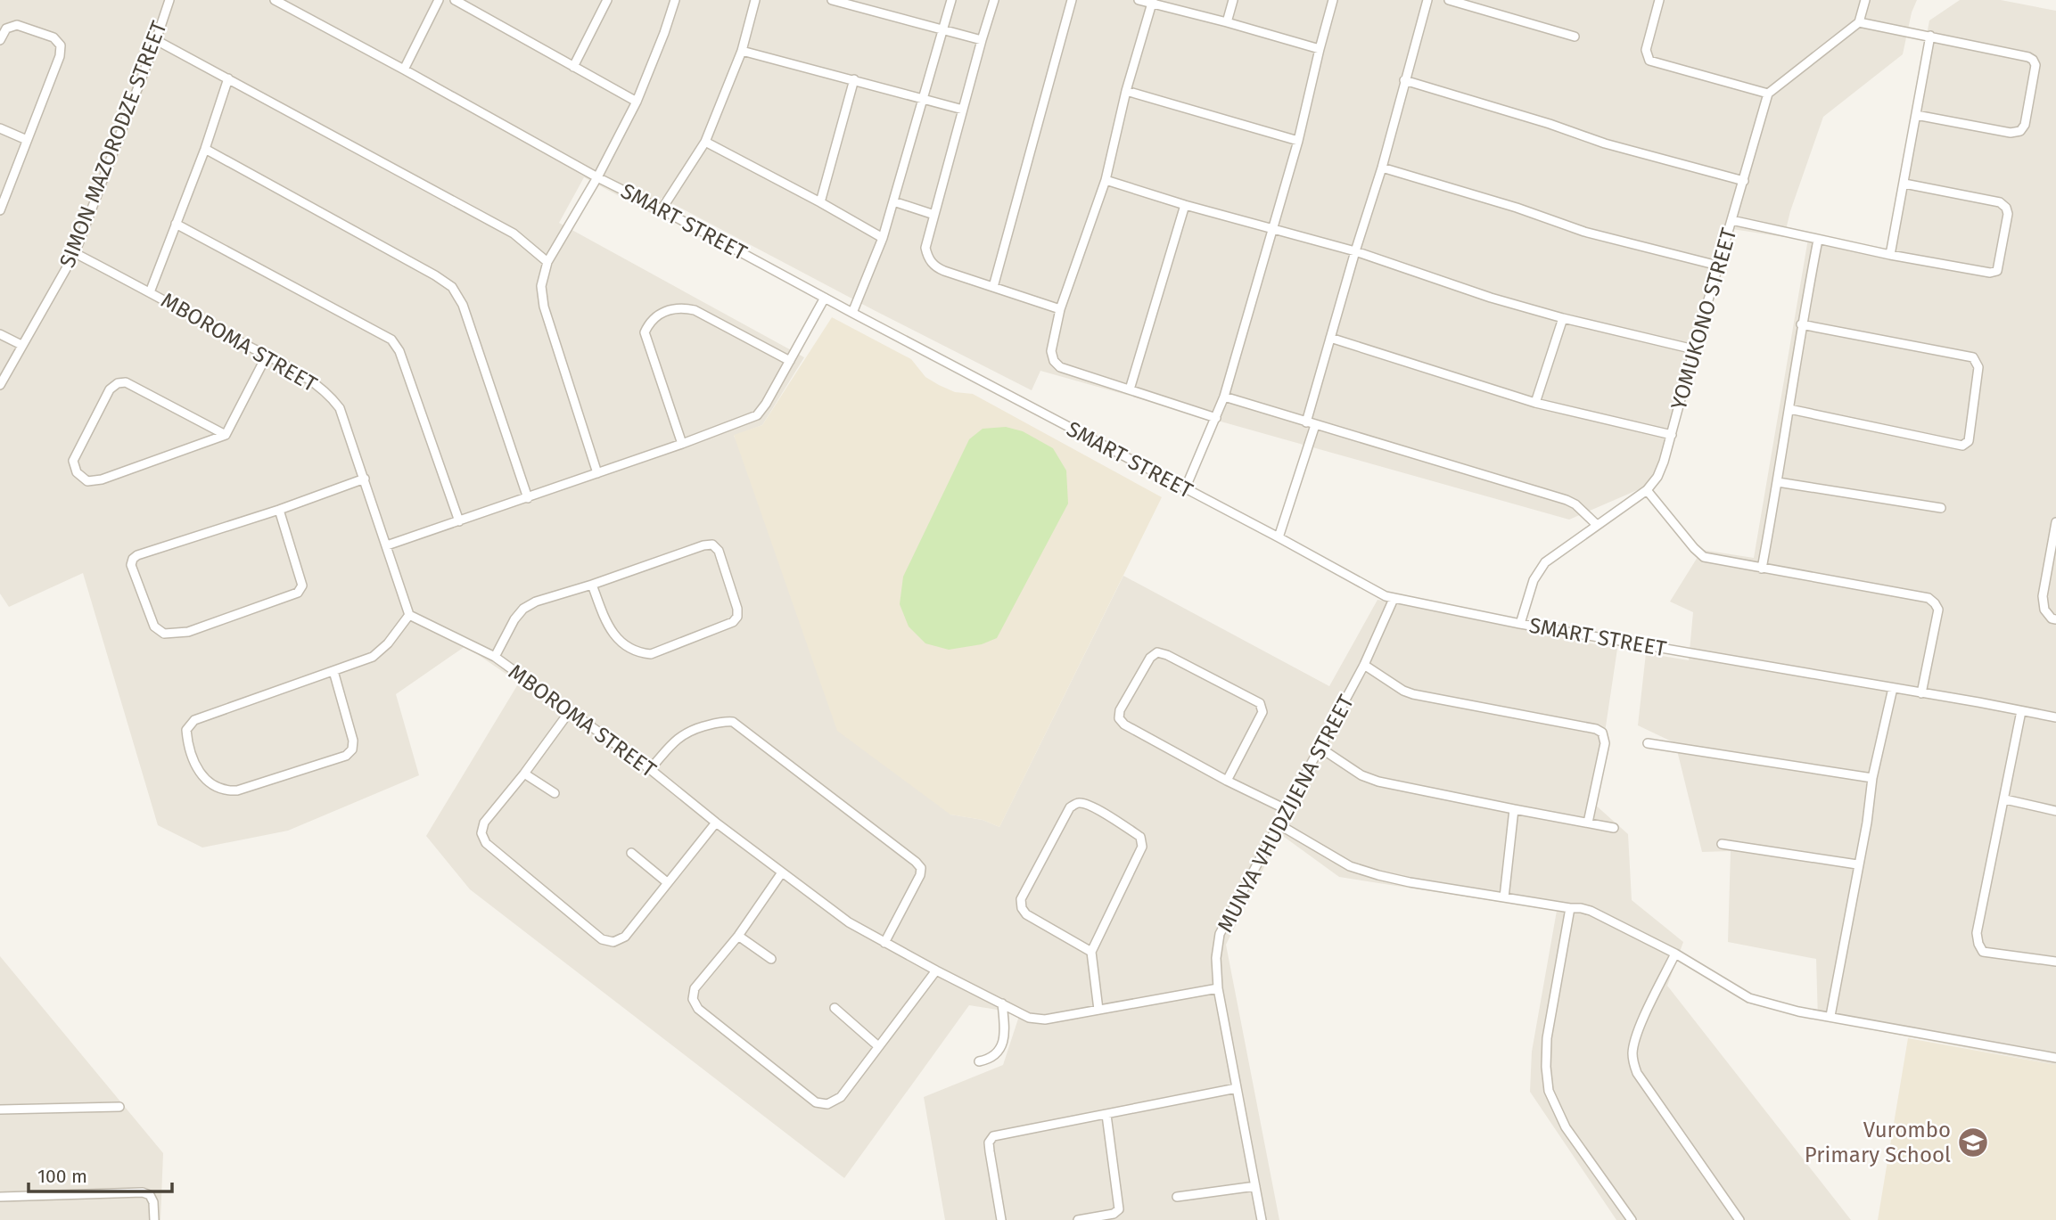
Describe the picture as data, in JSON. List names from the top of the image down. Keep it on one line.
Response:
{"streets":{"street":["SIMON MAZORODZE STREET","SMART STREET","YOMUKONO STREET","MBOROMA STREET","MUNYA VHUDZIJENA STREET"]},"crossings":[["SIMON MAZORODZE STREET","MBOROMA STREET"],["SMART STREET","YOMUKONO STREET"],["SMART STREET","MUNYA VHUDZIJENA STREET"],["MBOROMA STREET","MUNYA VHUDZIJENA STREET"]],"places":{"school or university":["Vurombo Primary School"]},"scale_bar":"100 m"}
